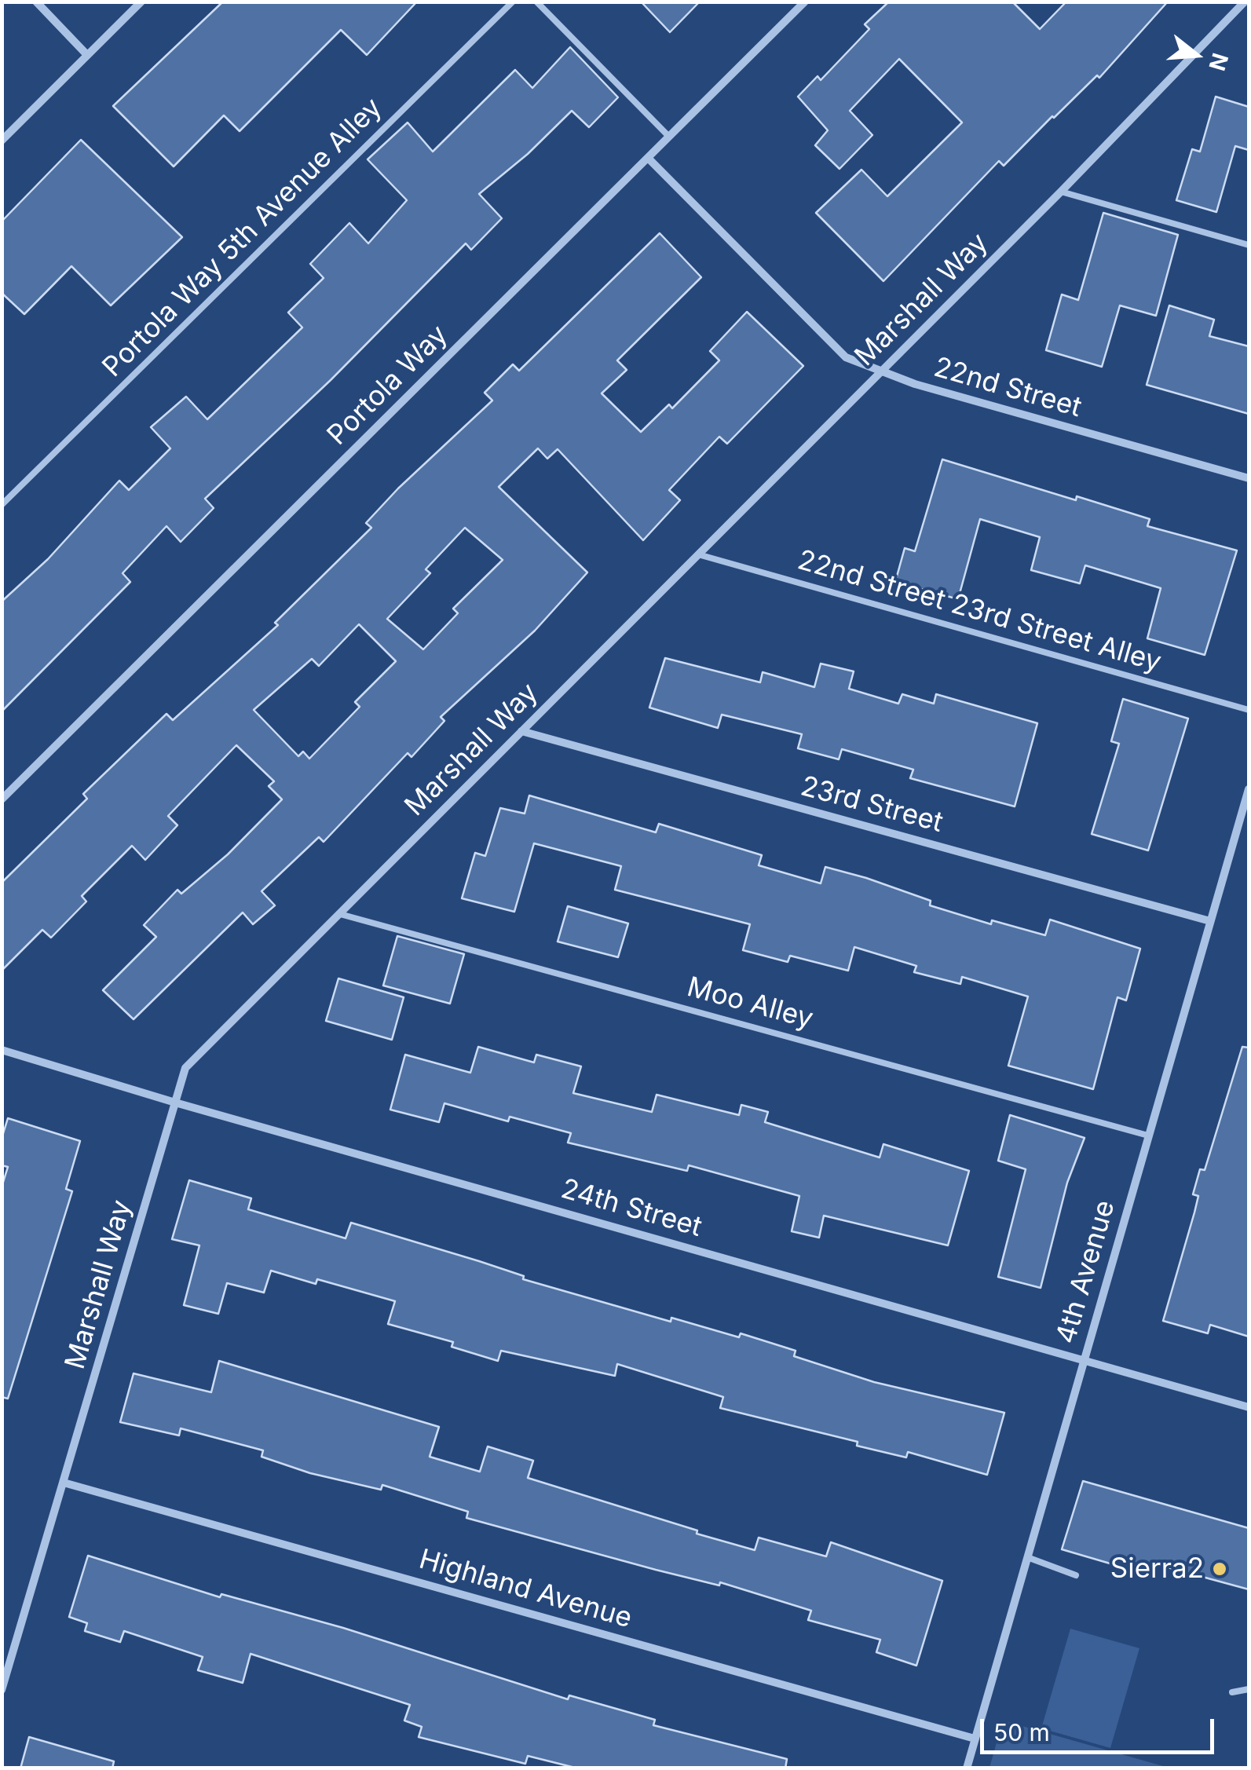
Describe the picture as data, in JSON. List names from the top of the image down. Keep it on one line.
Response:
{"streets":{"street":["Marshall Way","Portola Way","22nd Street","23rd Street","24th Street","4th Avenue","Highland Avenue"],"lane":["Portola Way 5th Avenue Alley","22nd Street 23rd Street Alley","Moo Alley"]},"crossings":[["Marshall Way","22nd Street"],["Marshall Way","22nd Street 23rd Street Alley"],["Marshall Way","23rd Street"],["Marshall Way","Moo Alley"],["Marshall Way","24th Street"],["Marshall Way","Highland Avenue"],["Portola Way","22nd Street"],["23rd Street","4th Avenue"],["Moo Alley","4th Avenue"],["24th Street","4th Avenue"],["4th Avenue","Highland Avenue"]],"places":["Sierra2"],"scale_bar":"50 m","north":"right"}
